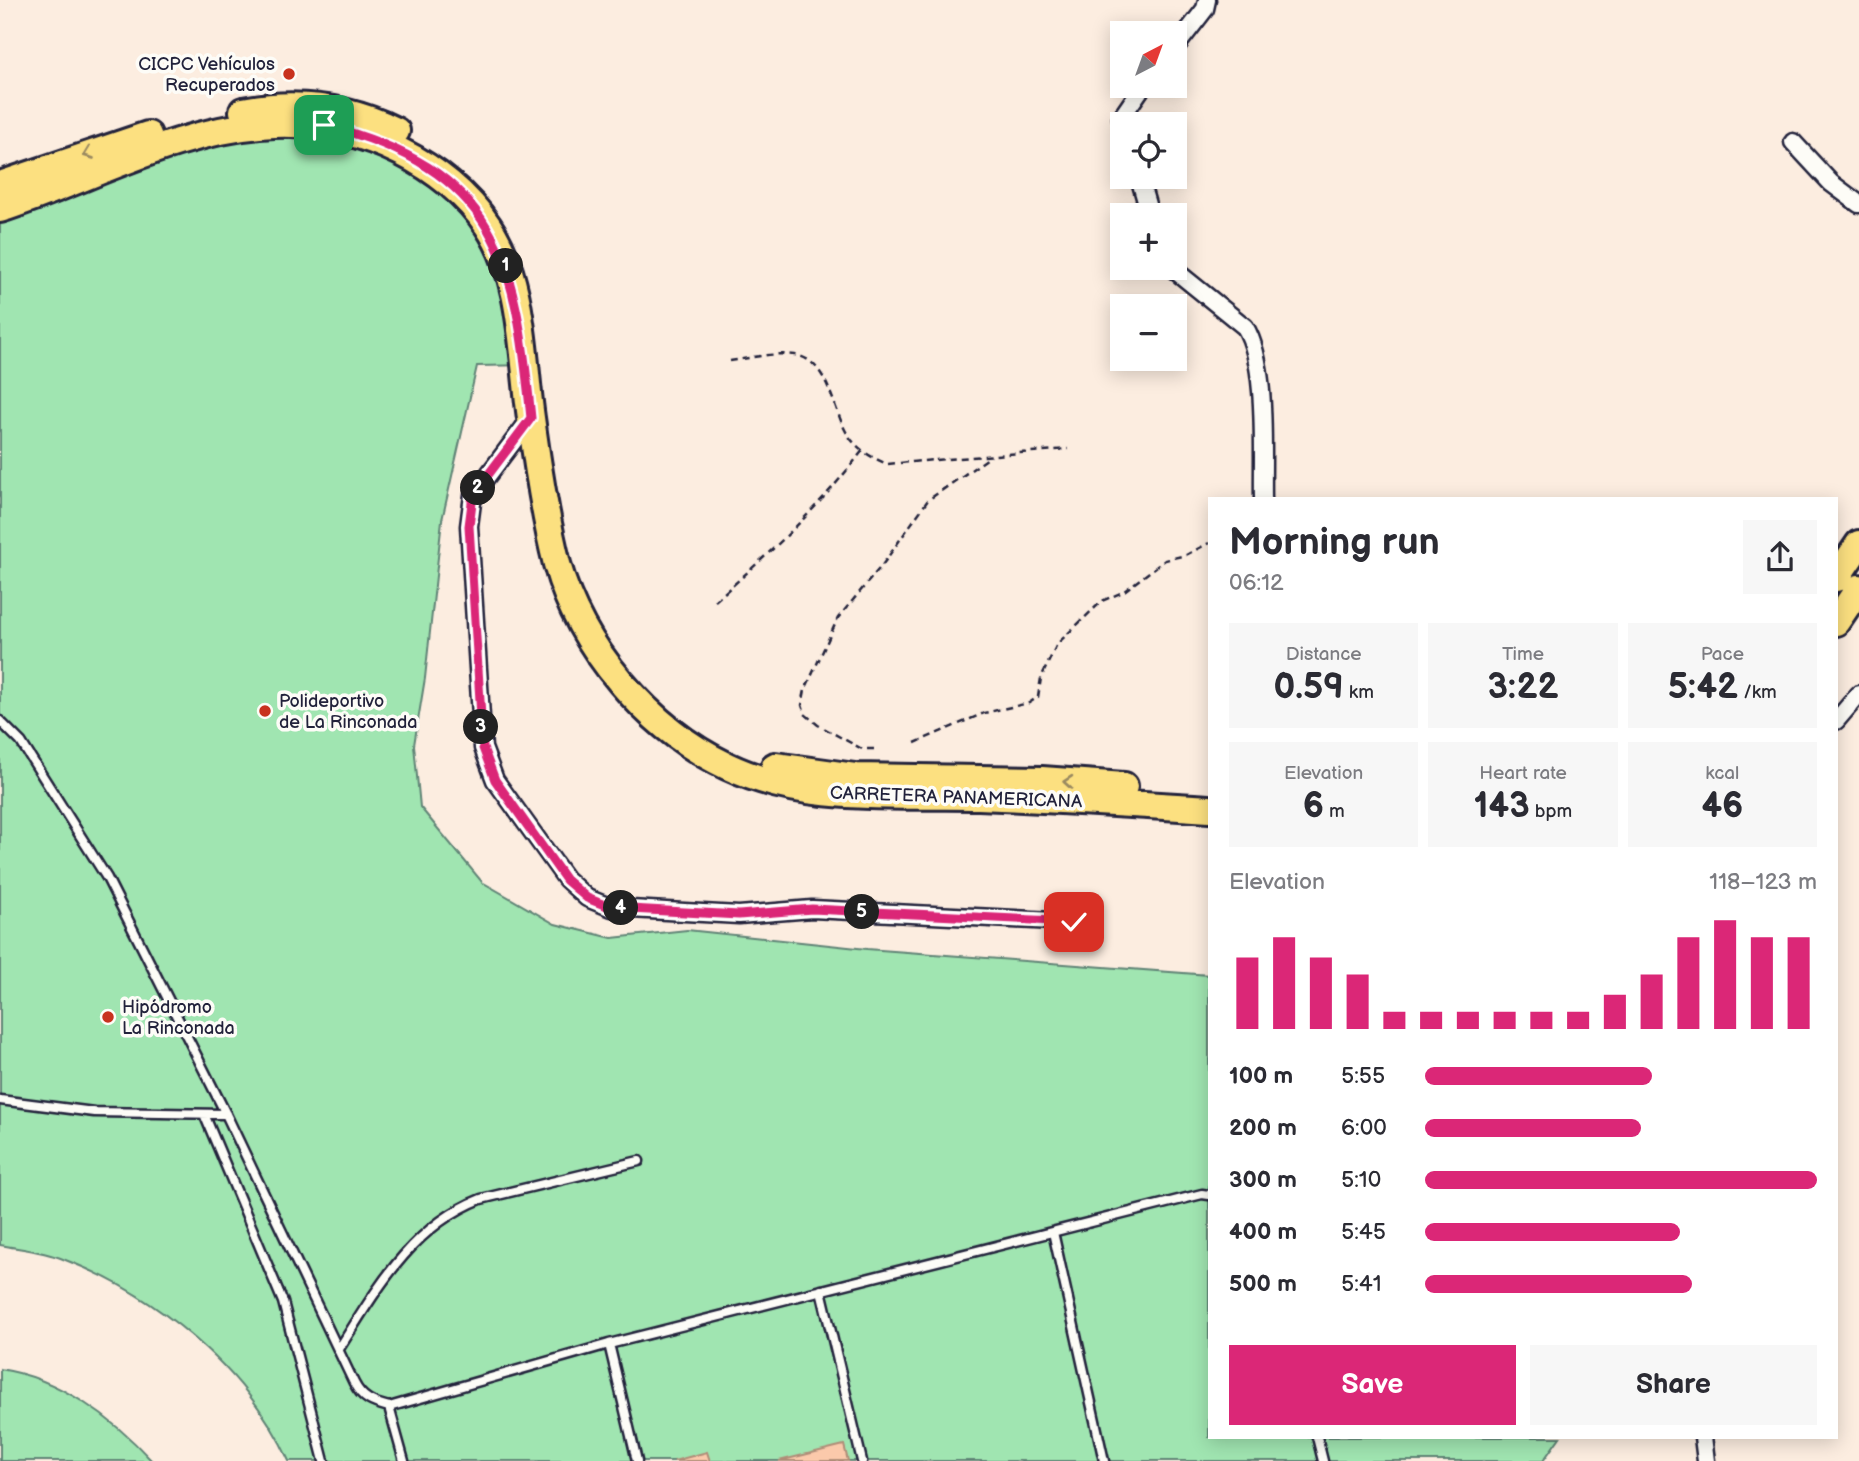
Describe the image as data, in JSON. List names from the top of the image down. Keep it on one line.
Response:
{"streets":{"main road":["CARRETERA PANAMERICANA"]},"one_way":["CARRETERA PANAMERICANA"],"places":["CICPC Vehículos Recuperados","Polideportivo de La Rinconada","Hipódromo La Rinconada"],"north":"top right","page":{"map_buttons":["+","−"],"pins":["1","2","3","4","5"],"heading":["Morning run","06:12"],"stats":[["Distance","0.59 km"],["Time","3:22"],["Pace","5:42 /km"],["Elevation","6 m"],["Heart rate","143 bpm"],["kcal","46"]],"chart":["Elevation","118–123 m"],"list":[{"name":"100 m","note":"5:55"},{"name":"200 m","note":"6:00"},{"name":"300 m","note":"5:10"},{"name":"400 m","note":"5:45"},{"name":"500 m","note":"5:41"}],"buttons":["Save","Share"]}}
